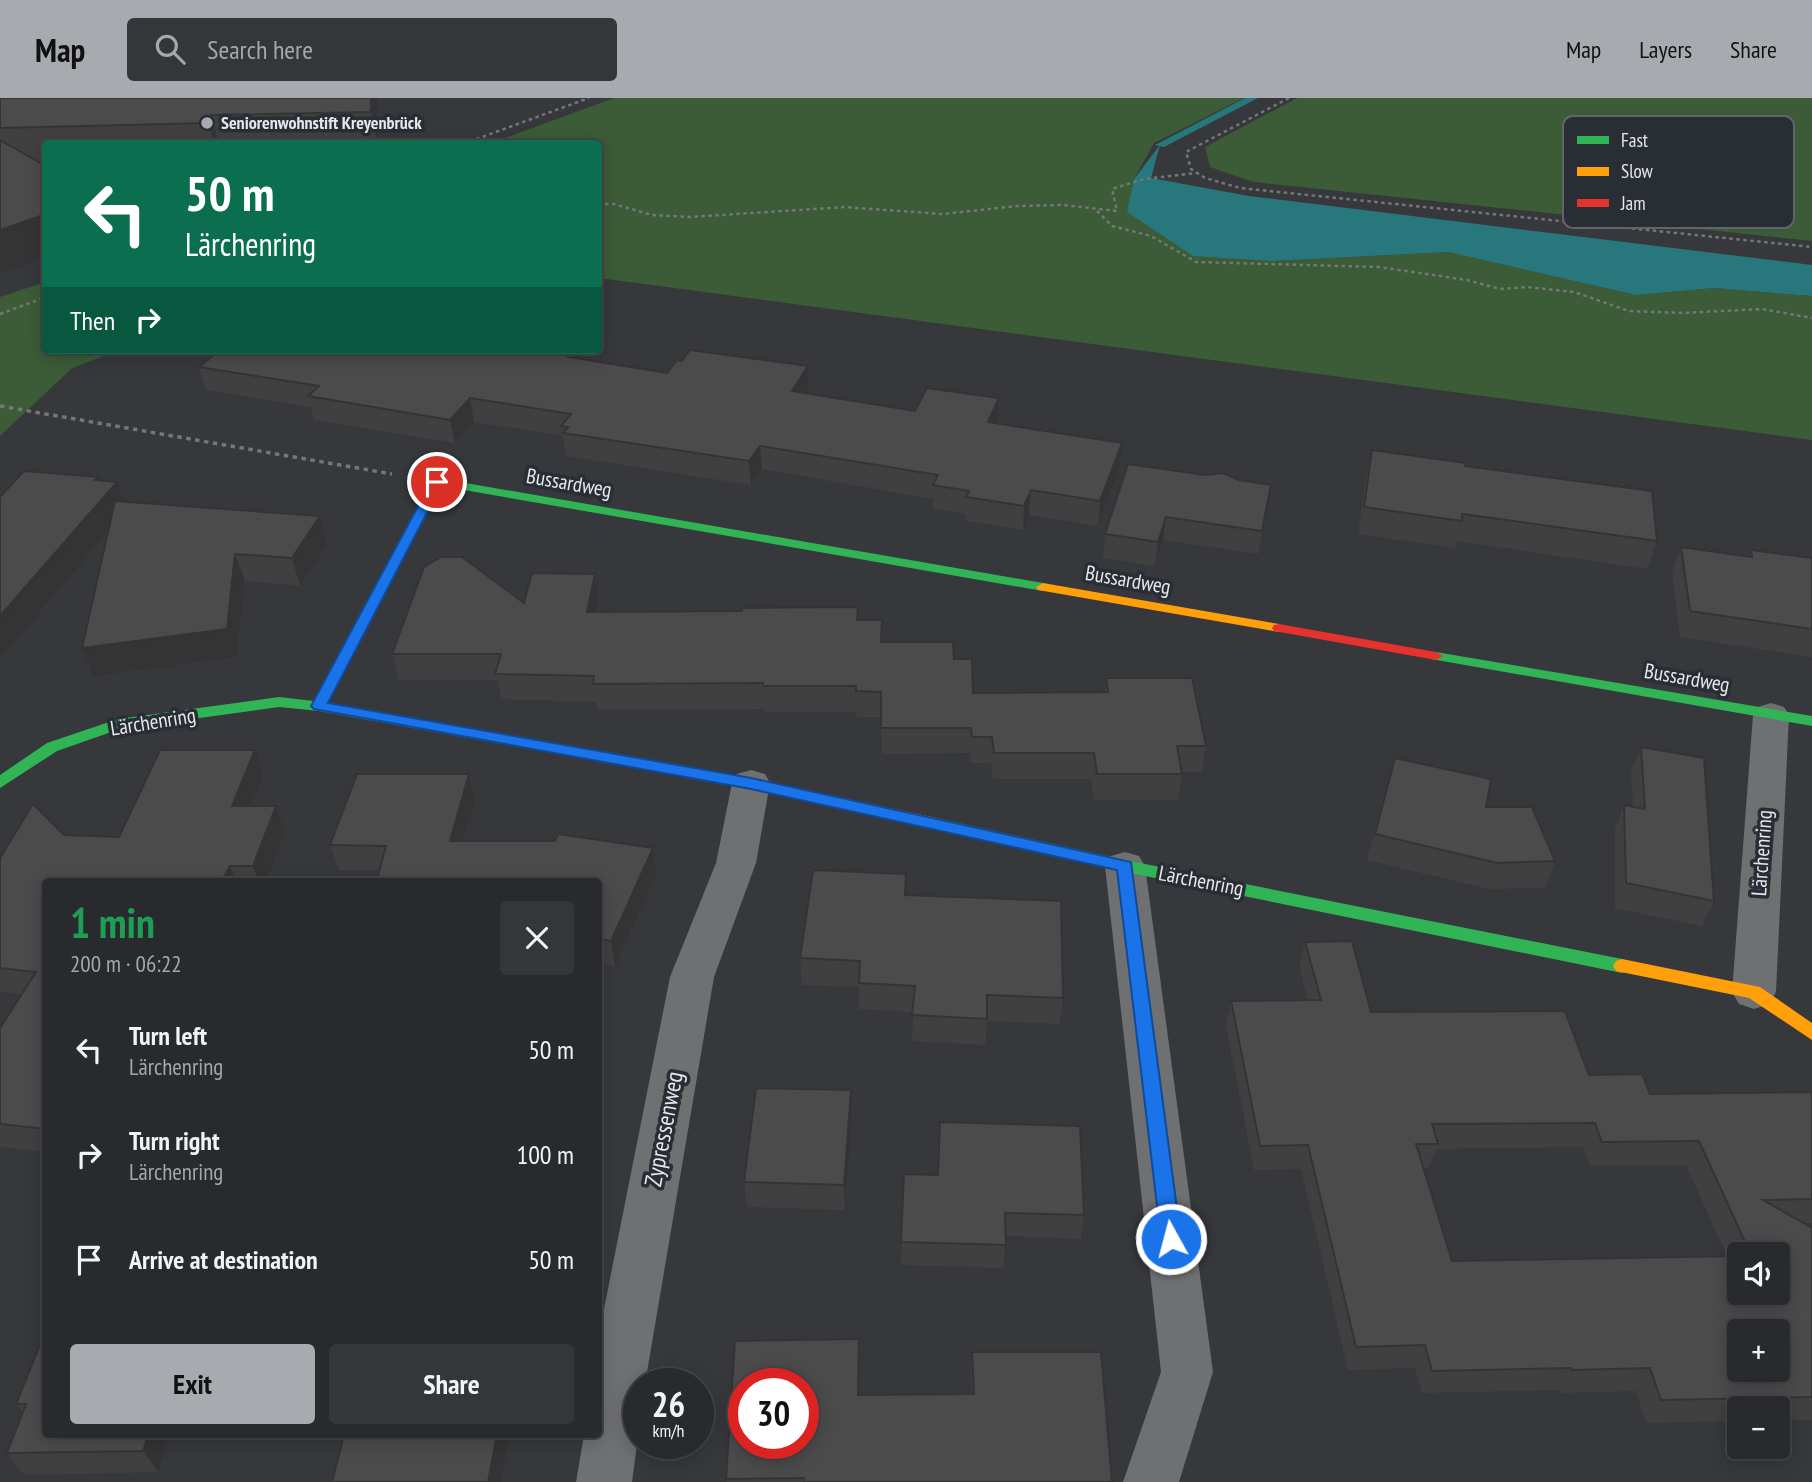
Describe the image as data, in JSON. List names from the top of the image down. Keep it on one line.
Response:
{"streets":{"street":["Bussardweg","Lärchenring","Zypressenweg"]},"crossings":[["Bussardweg","Lärchenring"],["Lärchenring","Zypressenweg"]],"places":["Seniorenwohnstift Kreyenbrück"],"legend":["Fast","Slow","Jam"],"page":{"header":"Map","search":"Search here","nav":["Map","Layers","Share"],"turn":["50 m","Lärchenring"],"then":"Then","heading":["1 min","200 m · 06:22"],"list":[{"name":"Turn left","note":"Lärchenring","value":"50 m"},{"name":"Turn right","note":"Lärchenring","value":"100 m"},{"name":"Arrive at destination","value":"50 m"}],"map_buttons":["+","−"],"buttons":["Exit","Share"],"speed":"26 km/h","limit":"30"}}
